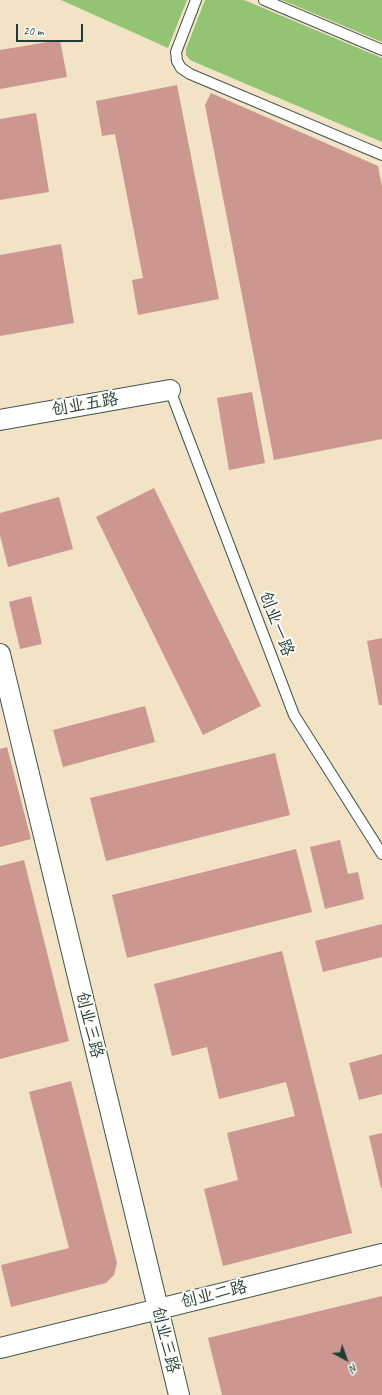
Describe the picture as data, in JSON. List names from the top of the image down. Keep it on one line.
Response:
{"streets":{"street":["创业五路","创业三路","创业二路"],"lane":["创业一路"]},"crossings":[["创业五路","创业一路"],["创业三路","创业二路"]],"scale_bar":"20 m","north":"bottom right"}
